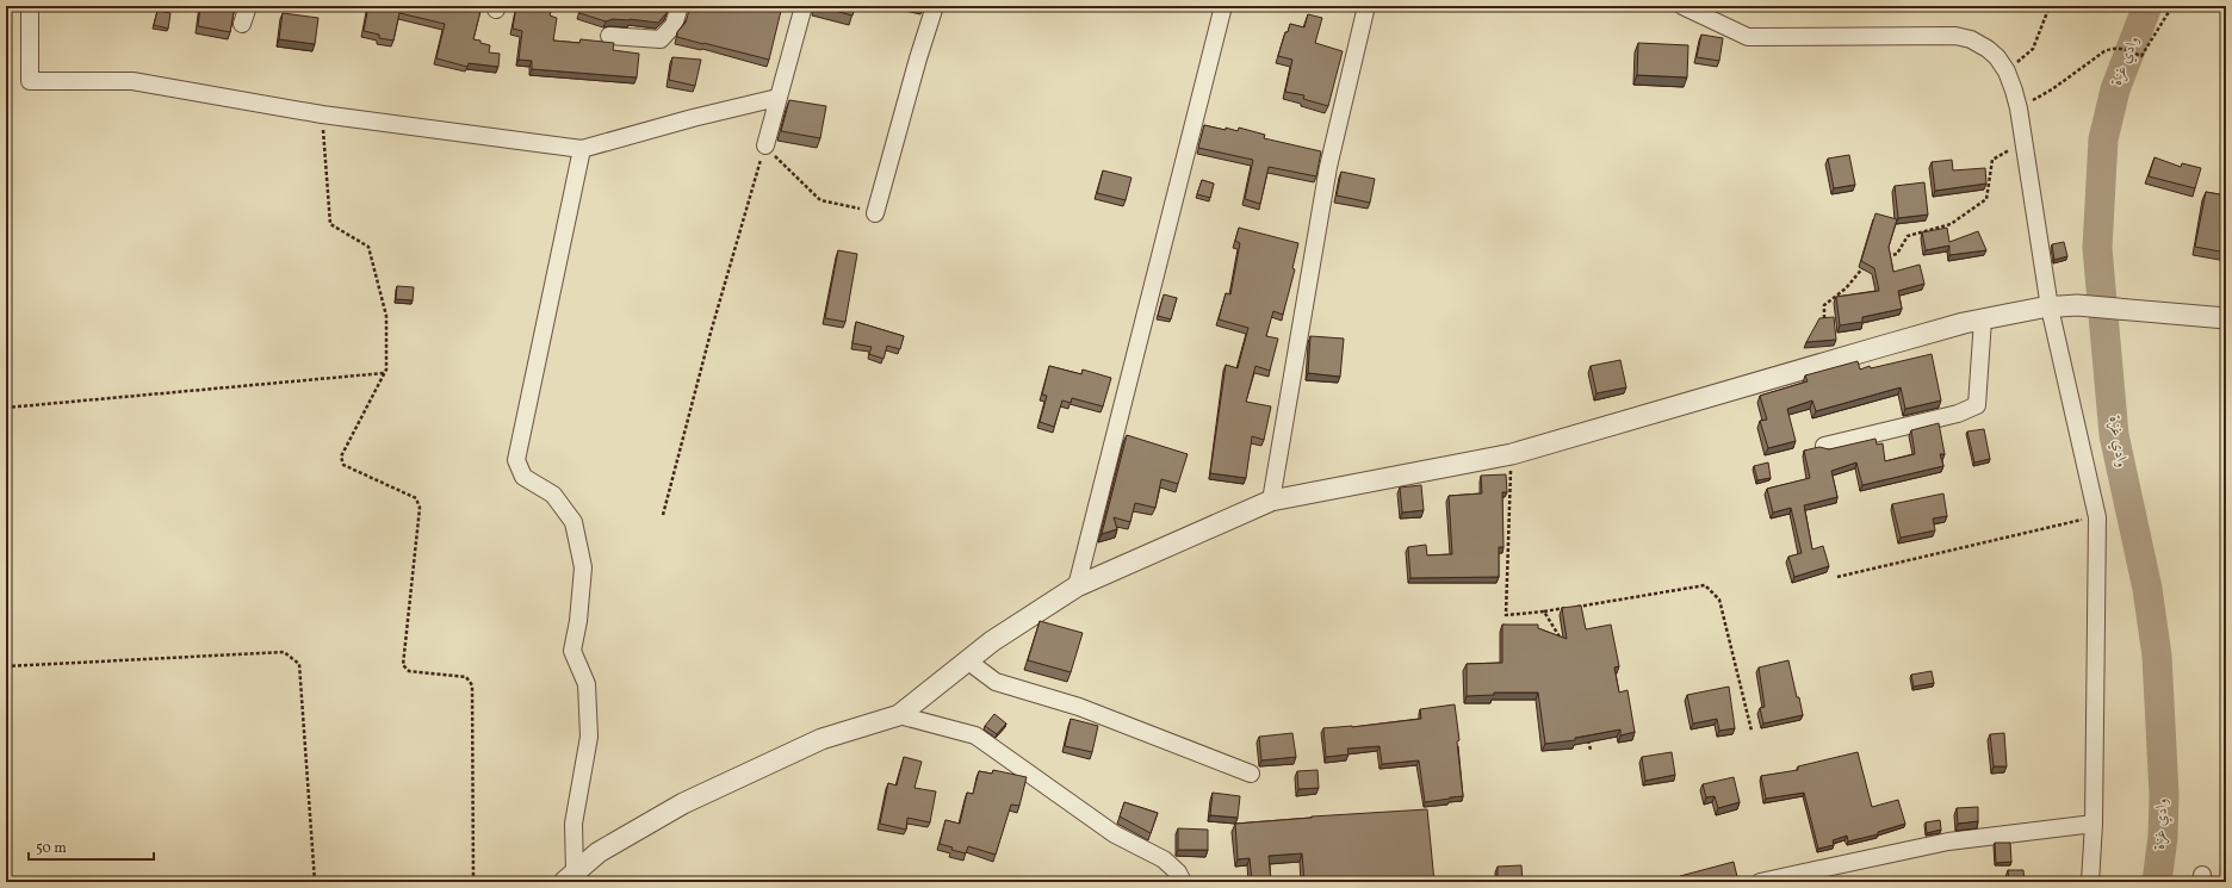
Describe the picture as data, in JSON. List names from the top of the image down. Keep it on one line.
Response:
{"water":["وادي غزة"],"scale_bar":"50 m"}
